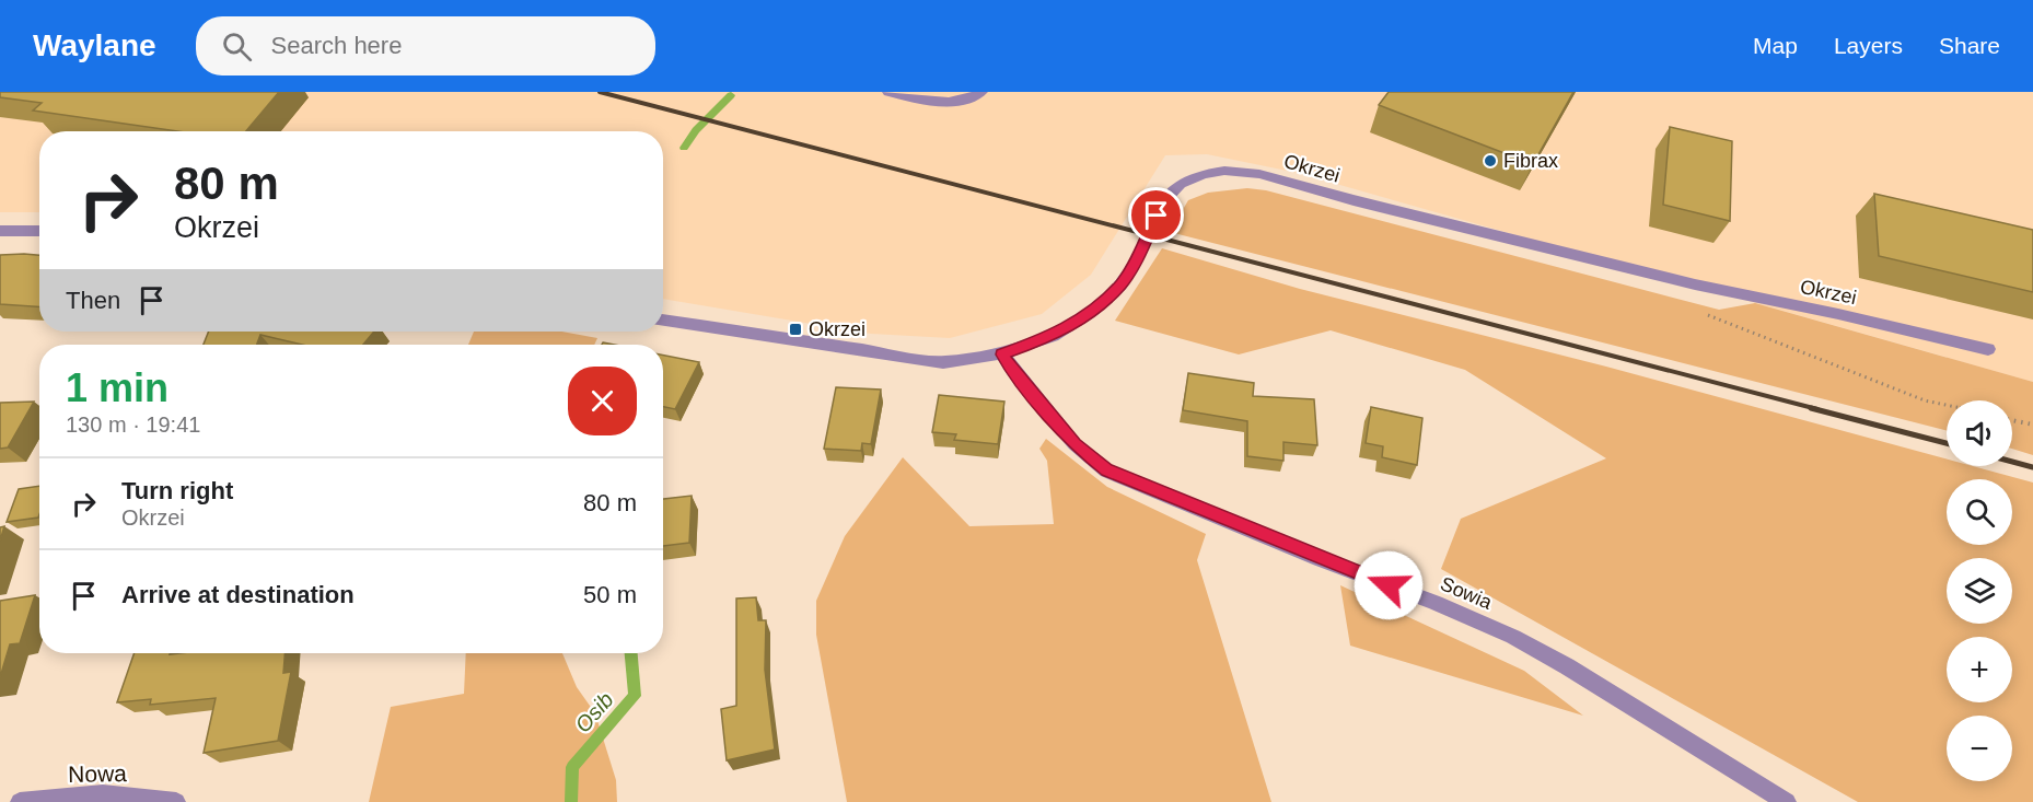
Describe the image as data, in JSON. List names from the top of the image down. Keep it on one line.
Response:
{"streets":{"street":["Okrzei","Sowia","Nowa"]},"crossings":[["Okrzei","Sowia"]],"water":["Osib"],"places":{"other":["Fibrax"],"transit":["Okrzei"]},"page":{"header":"Waylane","search":"Search here","nav":["Map","Layers","Share"],"turn":["80 m","Okrzei"],"then":"Then","heading":["1 min","130 m · 19:41"],"map_buttons":["+","−"],"list":[{"name":"Turn right","note":"Okrzei","value":"80 m"},{"name":"Arrive at destination","value":"50 m"}]}}
